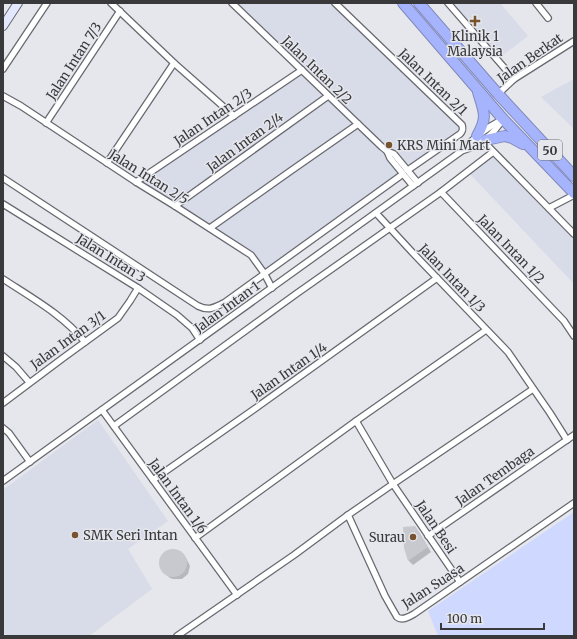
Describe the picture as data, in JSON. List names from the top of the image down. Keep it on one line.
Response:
{"streets":{"highway":["50"],"street":["Jalan Berkat","Jalan Intan 7/3","Jalan Intan 2/2","Jalan Intan 2/1","Jalan Intan 2/3","Jalan Intan 2/4","Jalan Intan 2/5","Jalan Intan 1/2","Jalan Intan 3","Jalan Intan 1/3","Jalan Intan 1","Jalan Intan 3/1","Jalan Intan 1/4","Jalan Tembaga","Jalan Intan 1/6","Jalan Besi","Jalan Suasa"]},"crossings":[["Jalan Berkat","50"],["Jalan Intan 7/3","Jalan Intan 2/5"],["Jalan Intan 2/2","Jalan Intan 2/1"],["Jalan Intan 2/2","Jalan Intan 2/3"],["Jalan Intan 2/2","Jalan Intan 2/4"],["Jalan Intan 2/2","Jalan Intan 1"],["Jalan Intan 2/1","Jalan Intan 1"],["Jalan Intan 2/3","Jalan Intan 2/5"],["Jalan Intan 2/4","Jalan Intan 2/5"],["50","Jalan Intan 1"],["Jalan Intan 2/5","Jalan Intan 1"],["Jalan Intan 3","Jalan Intan 1"],["Jalan Intan 3","Jalan Intan 3/1"],["Jalan Intan 1/3","Jalan Intan 1"],["Jalan Intan 1/3","Jalan Intan 1/4"],["Jalan Intan 1/3","Jalan Tembaga"],["Jalan Intan 1","Jalan Intan 1/6"],["Jalan Intan 1/4","Jalan Intan 1/6"],["Jalan Tembaga","Jalan Besi"],["Jalan Besi","Jalan Suasa"]],"places":{"health":["Klinik 1 Malaysia"],"other":["KRS Mini Mart","SMK Seri Intan","Surau"]},"scale_bar":"100 m"}
